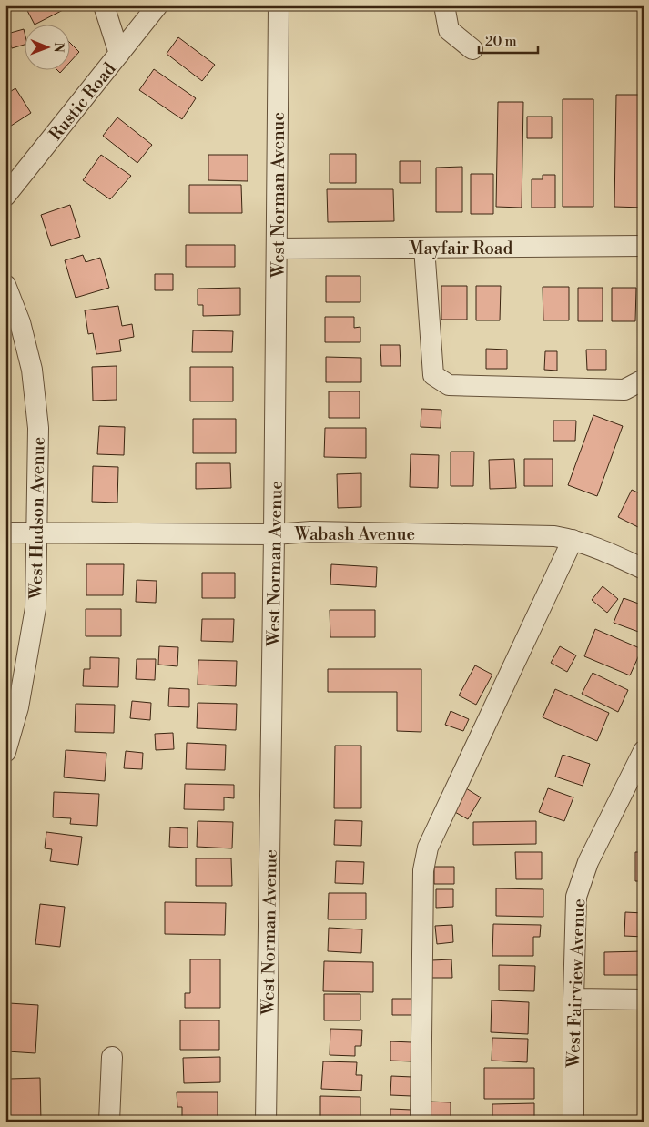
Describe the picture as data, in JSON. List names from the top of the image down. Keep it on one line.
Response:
{"streets":{"street":["Rustic Road","West Norman Avenue","Mayfair Road","West Hudson Avenue","Wabash Avenue","West Fairview Avenue"]},"crossings":[["West Norman Avenue","Mayfair Road"],["West Norman Avenue","Wabash Avenue"],["West Hudson Avenue","Wabash Avenue"]],"scale_bar":"20 m","north":"right"}
